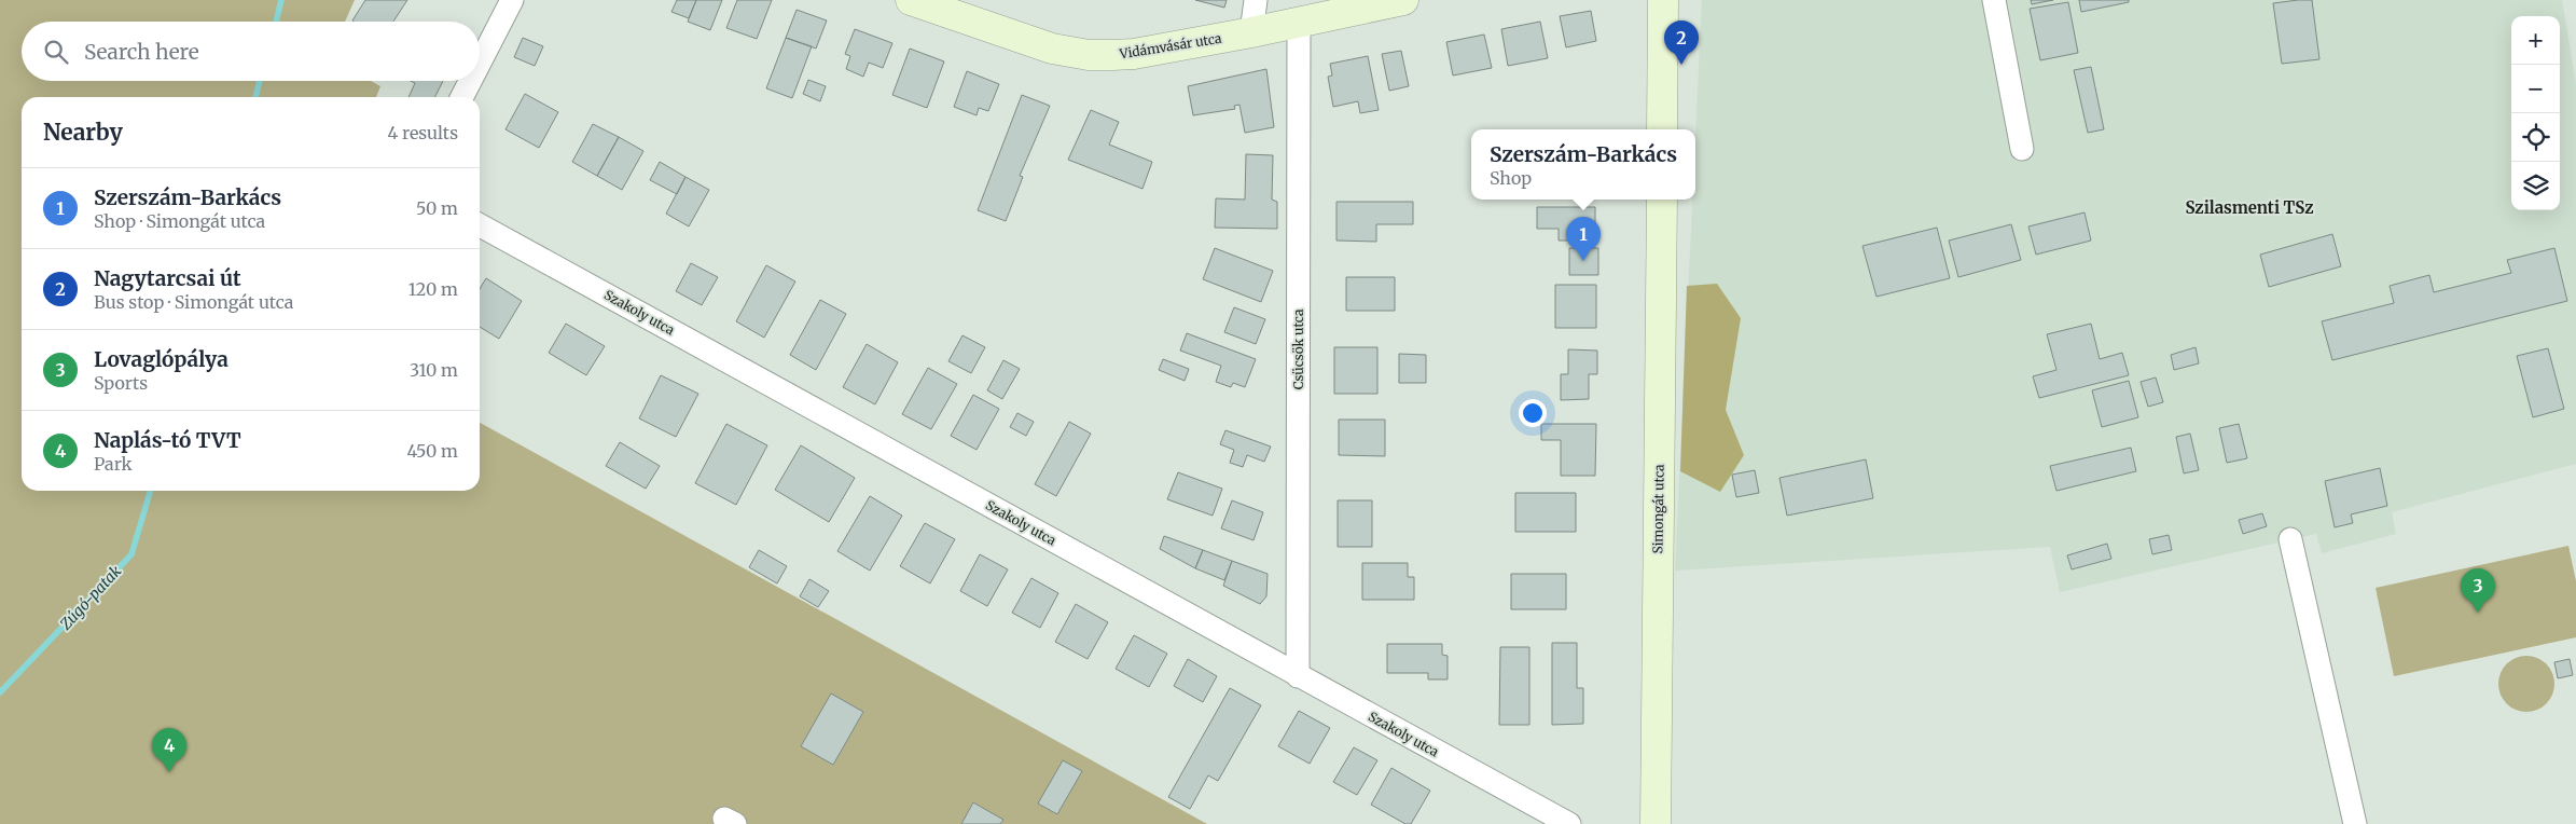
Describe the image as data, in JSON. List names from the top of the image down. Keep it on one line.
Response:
{"streets":{"main road":["Vidámvásár utca","Simongát utca"],"street":["Szakoly utca","Csücsök utca"]},"crossings":[["Vidámvásár utca","Csücsök utca"],["Szakoly utca","Csücsök utca"]],"districts":["Szilasmenti TSz"],"water":["Zúgó-patak"],"page":{"map_buttons":["+","−"],"pins":["2","1","3","4"],"search":"Search here","heading":["Nearby","4 results"],"popup":["Szerszám-Barkács","Shop"],"list":[{"mark":"1","name":"Szerszám-Barkács","note":"Shop · Simongát utca","value":"50 m"},{"mark":"2","name":"Nagytarcsai út","note":"Bus stop · Simongát utca","value":"120 m"},{"mark":"3","name":"Lovaglópálya","note":"Sports","value":"310 m"},{"mark":"4","name":"Naplás-tó TVT","note":"Park","value":"450 m"}]}}
